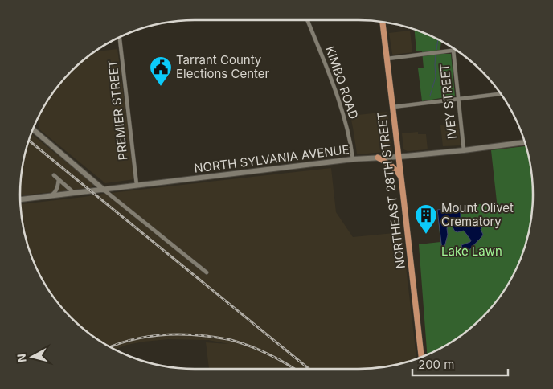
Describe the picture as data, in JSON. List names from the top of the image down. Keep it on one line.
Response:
{"streets":{"main road":["NORTH SYLVANIA AVENUE","NORTHEAST 28TH STREET"],"street":["KIMBO ROAD","IVEY STREET","PREMIER STREET"]},"crossings":[["KIMBO ROAD","NORTH SYLVANIA AVENUE"],["IVEY STREET","NORTH SYLVANIA AVENUE"],["PREMIER STREET","NORTH SYLVANIA AVENUE"],["NORTH SYLVANIA AVENUE","NORTHEAST 28TH STREET"]],"parks":["Lake Lawn"],"places":{"public building":["Tarrant County Elections Center"],"building":["Mount Olivet Crematory"]},"scale_bar":"200 m","north":"left"}
